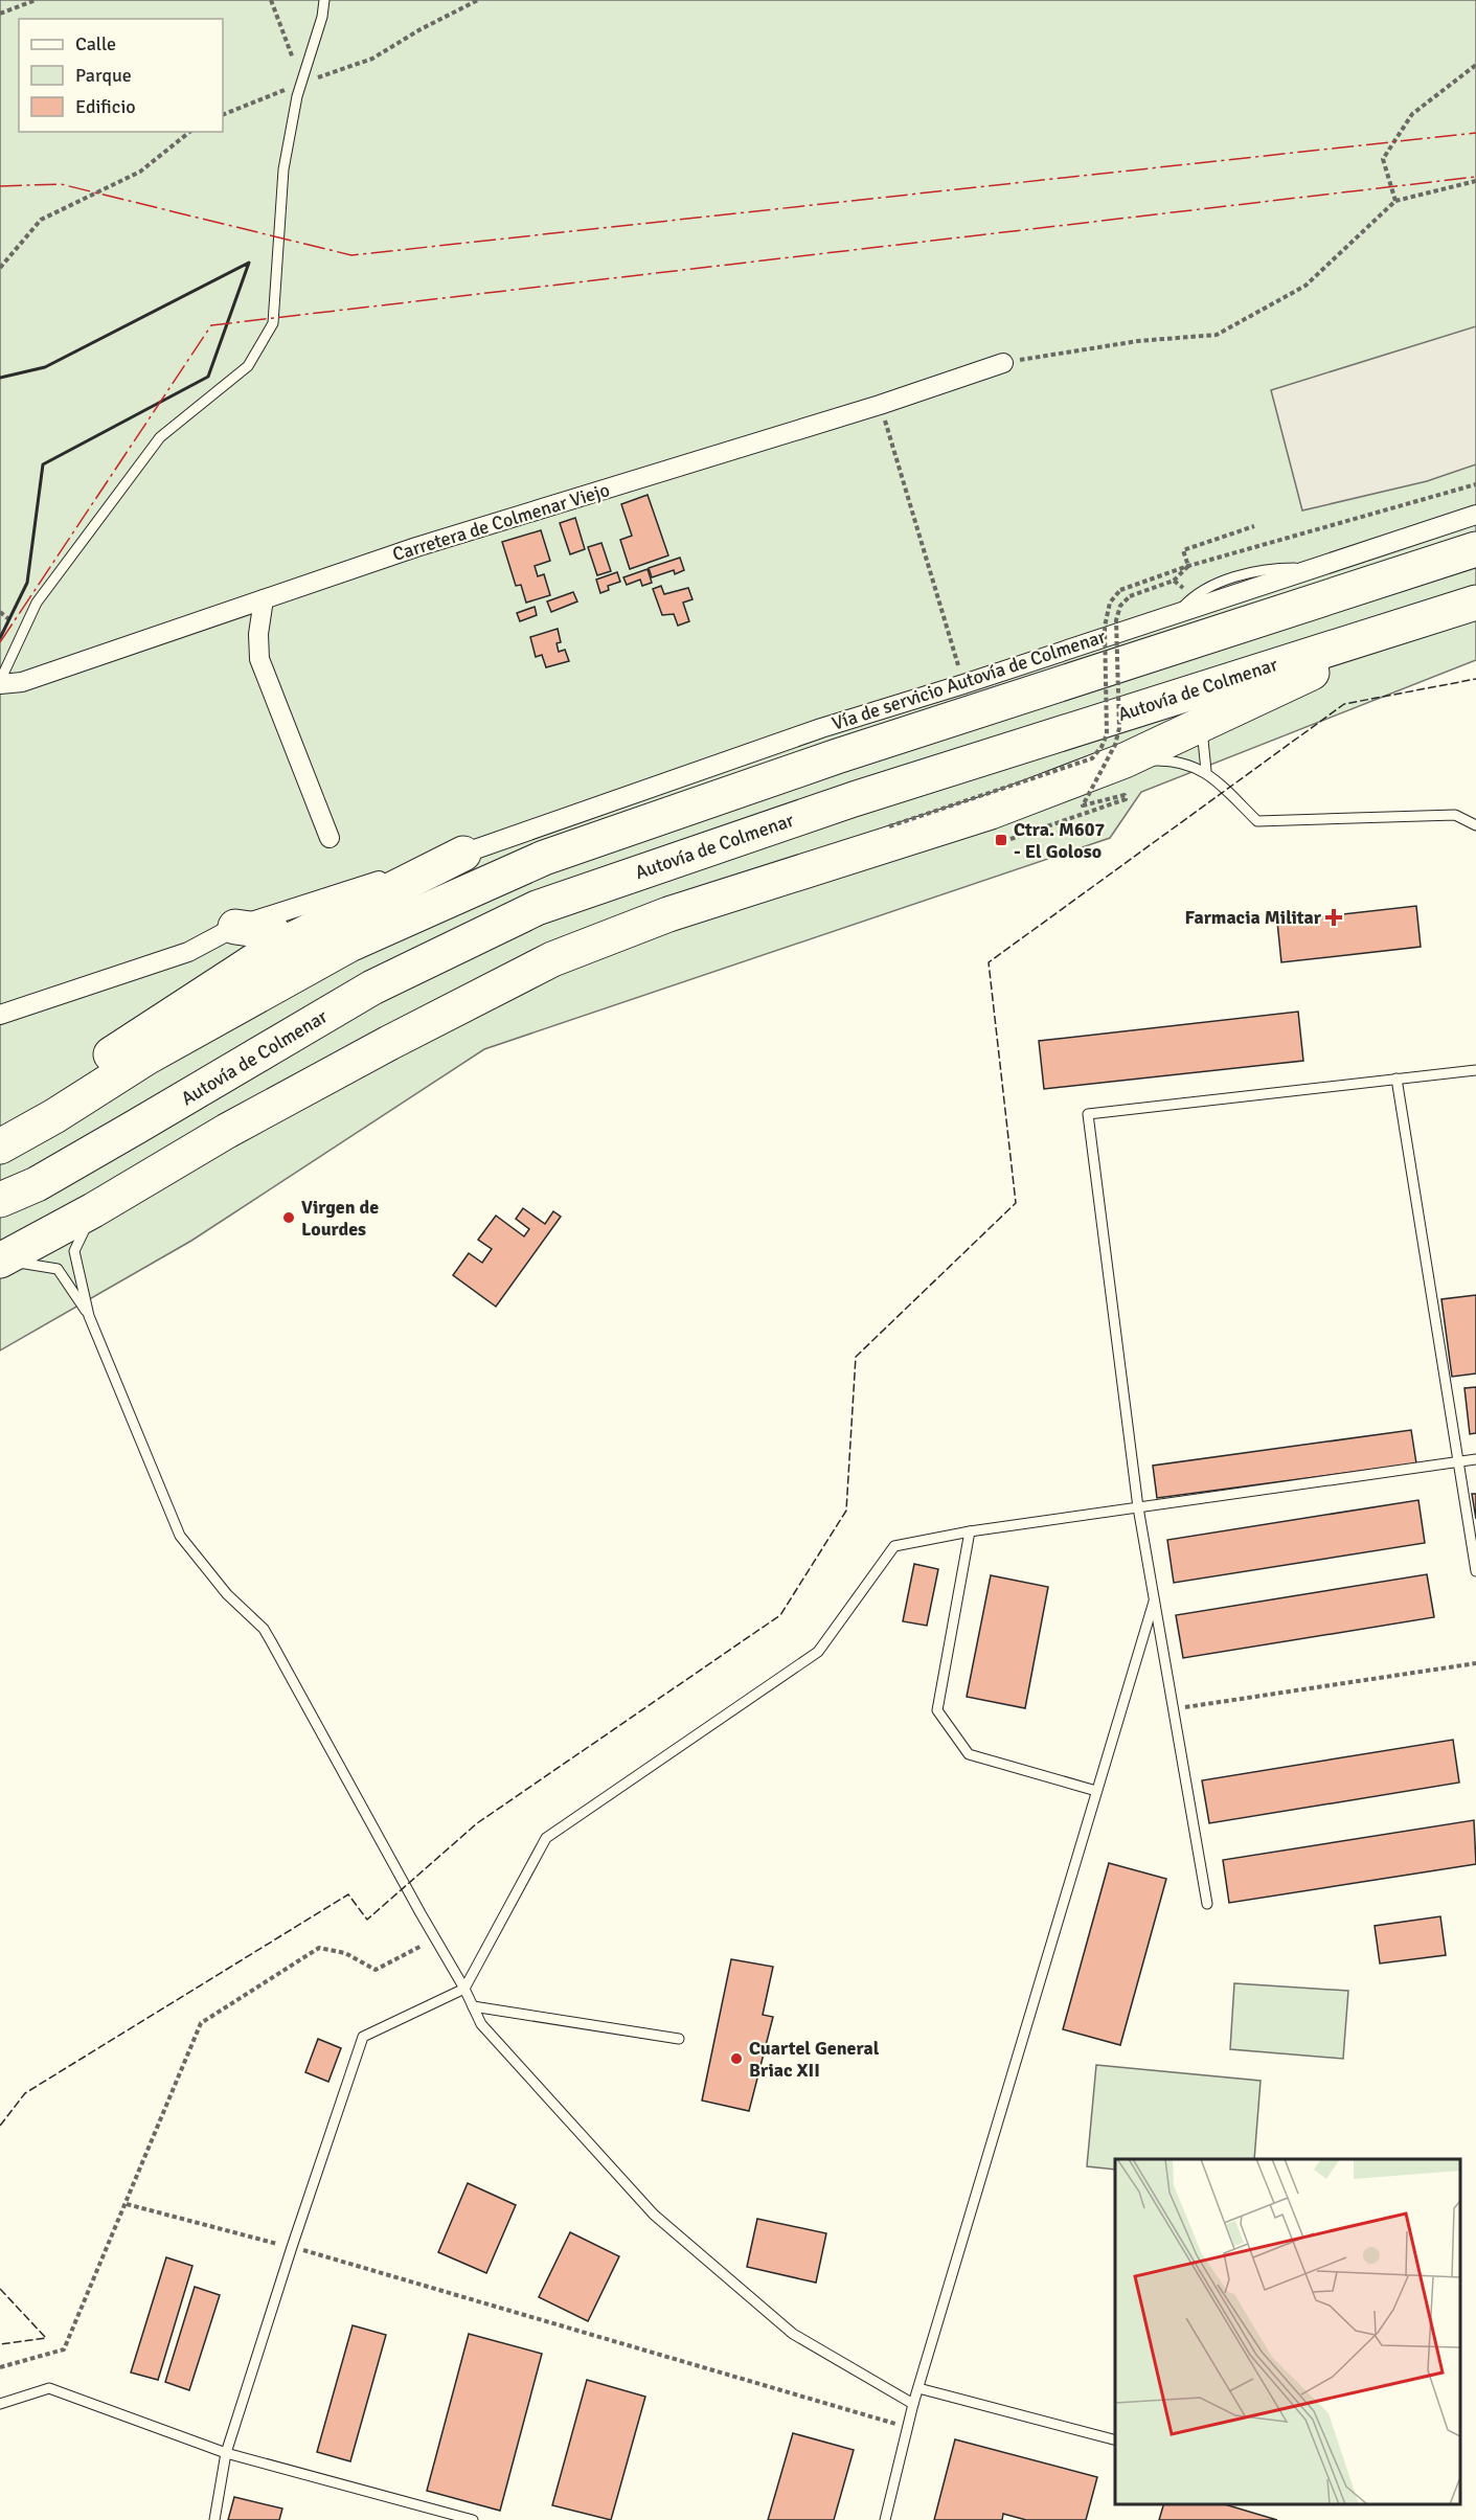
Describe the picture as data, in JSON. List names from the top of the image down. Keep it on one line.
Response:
{"streets":{"highway":["Autovía de Colmenar"],"street":["Carretera de Colmenar Viejo","Vía de servicio Autovía de Colmenar"]},"places":{"transit":["Ctra. M607 - El Goloso"],"health":["Farmacia Militar"],"other":["Virgen de Lourdes","Cuartel General Briac XII"]},"legend":["Calle","Parque","Edificio"]}
